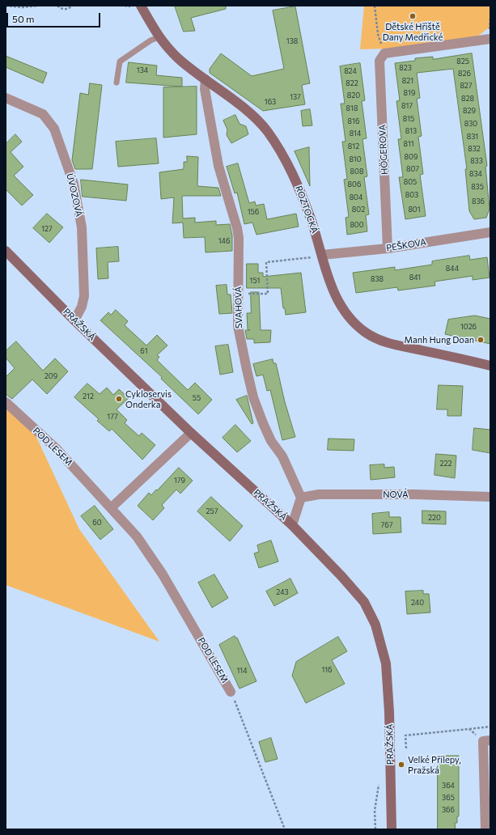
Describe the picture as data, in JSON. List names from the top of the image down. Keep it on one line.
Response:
{"streets":{"main road":["ROZTOCKÁ","PRAŽSKÁ"],"street":["HÖGEROVA","ÚVOZOVÁ","PEŠKOVA","SVAHOVÁ","POD LESEM","NOVÁ"]},"crossings":[["HÖGEROVA","PEŠKOVA"],["ÚVOZOVÁ","PRAŽSKÁ"],["ROZTOCKÁ","PEŠKOVA"],["ROZTOCKÁ","SVAHOVÁ"],["SVAHOVÁ","NOVÁ"]],"places":["Dětské Hřiště Dany Medřické","Manh Hung Doan","Cykloservis Onderka","Velké Přílepy, Pražská"],"house_numbers":["138","825","823","134","824","826","821","822","827","819","820","137","828","163","817","818","829","815","816","830","813","814","831","811","812","832","809","810","833","807","808","834","805","806","835","803","804","836","802","801","156","800","127","146","844","841","838","151","1026","61","209","212","55","177","222","179","257","220","60","767","243","240","116","114","364","365","366"],"scale_bar":"50 m"}
